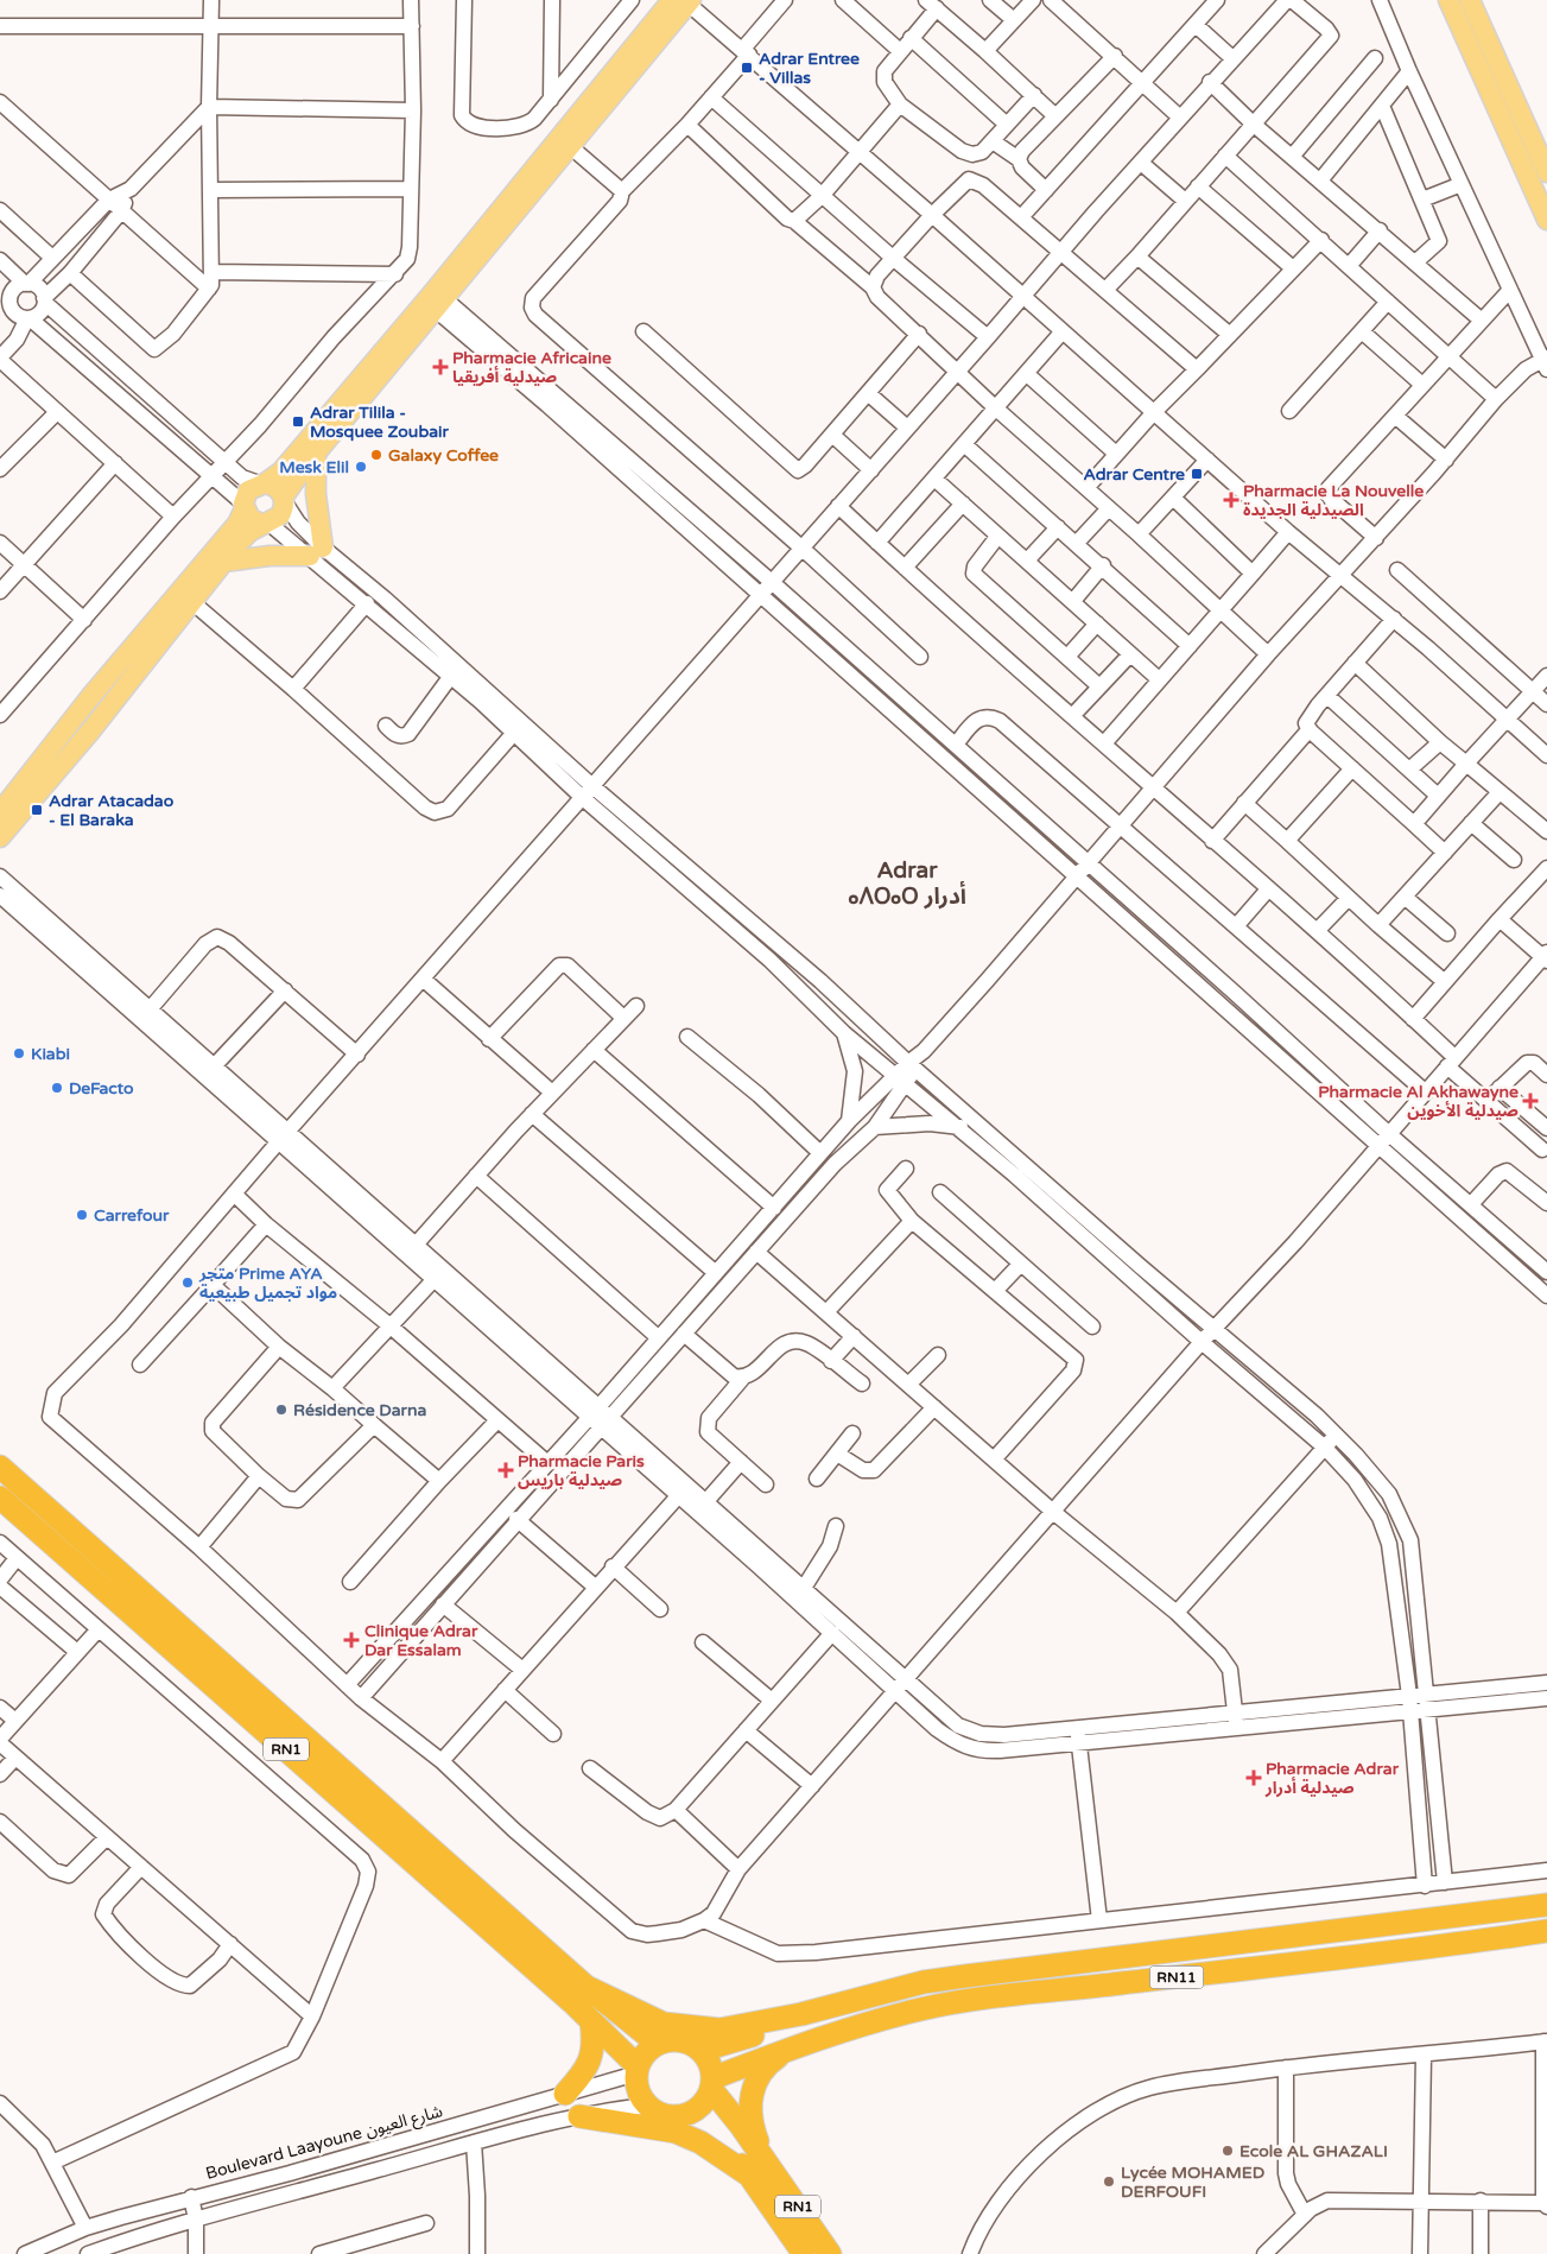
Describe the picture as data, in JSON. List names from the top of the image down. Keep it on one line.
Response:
{"streets":{"highway":["RN1","RN11"],"street":["Boulevard Laayoune شارع العيون"]},"crossings":[["RN1","RN11"],["RN1","Boulevard Laayoune شارع العيون"],["RN11","Boulevard Laayoune شارع العيون"]],"districts":["Adrar ⴰⴷⵔⴰⵔ أدرار"],"places":{"transit":["Adrar Entree - Villas","Adrar Tilila - Mosquee Zoubair","Adrar Centre","Adrar Atacadao - El Baraka"],"health":["Pharmacie Africaine صيدلية أفريقيا","Pharmacie La Nouvelle الصيدلية الجديدة","Pharmacie Al Akhawayne صيدلية الأخوين","Pharmacie Paris صيدلية باريس","Clinique Adrar Dar Essalam","Pharmacie Adrar صيدلية أدرار"],"other":["Galaxy Coffee","Mesk Elil","Kiabi","DeFacto","Carrefour","متجر Prime AYA مواد تجميل طبيعية","Résidence Darna","Ecole AL GHAZALI","Lycée MOHAMED DERFOUFI"]}}
